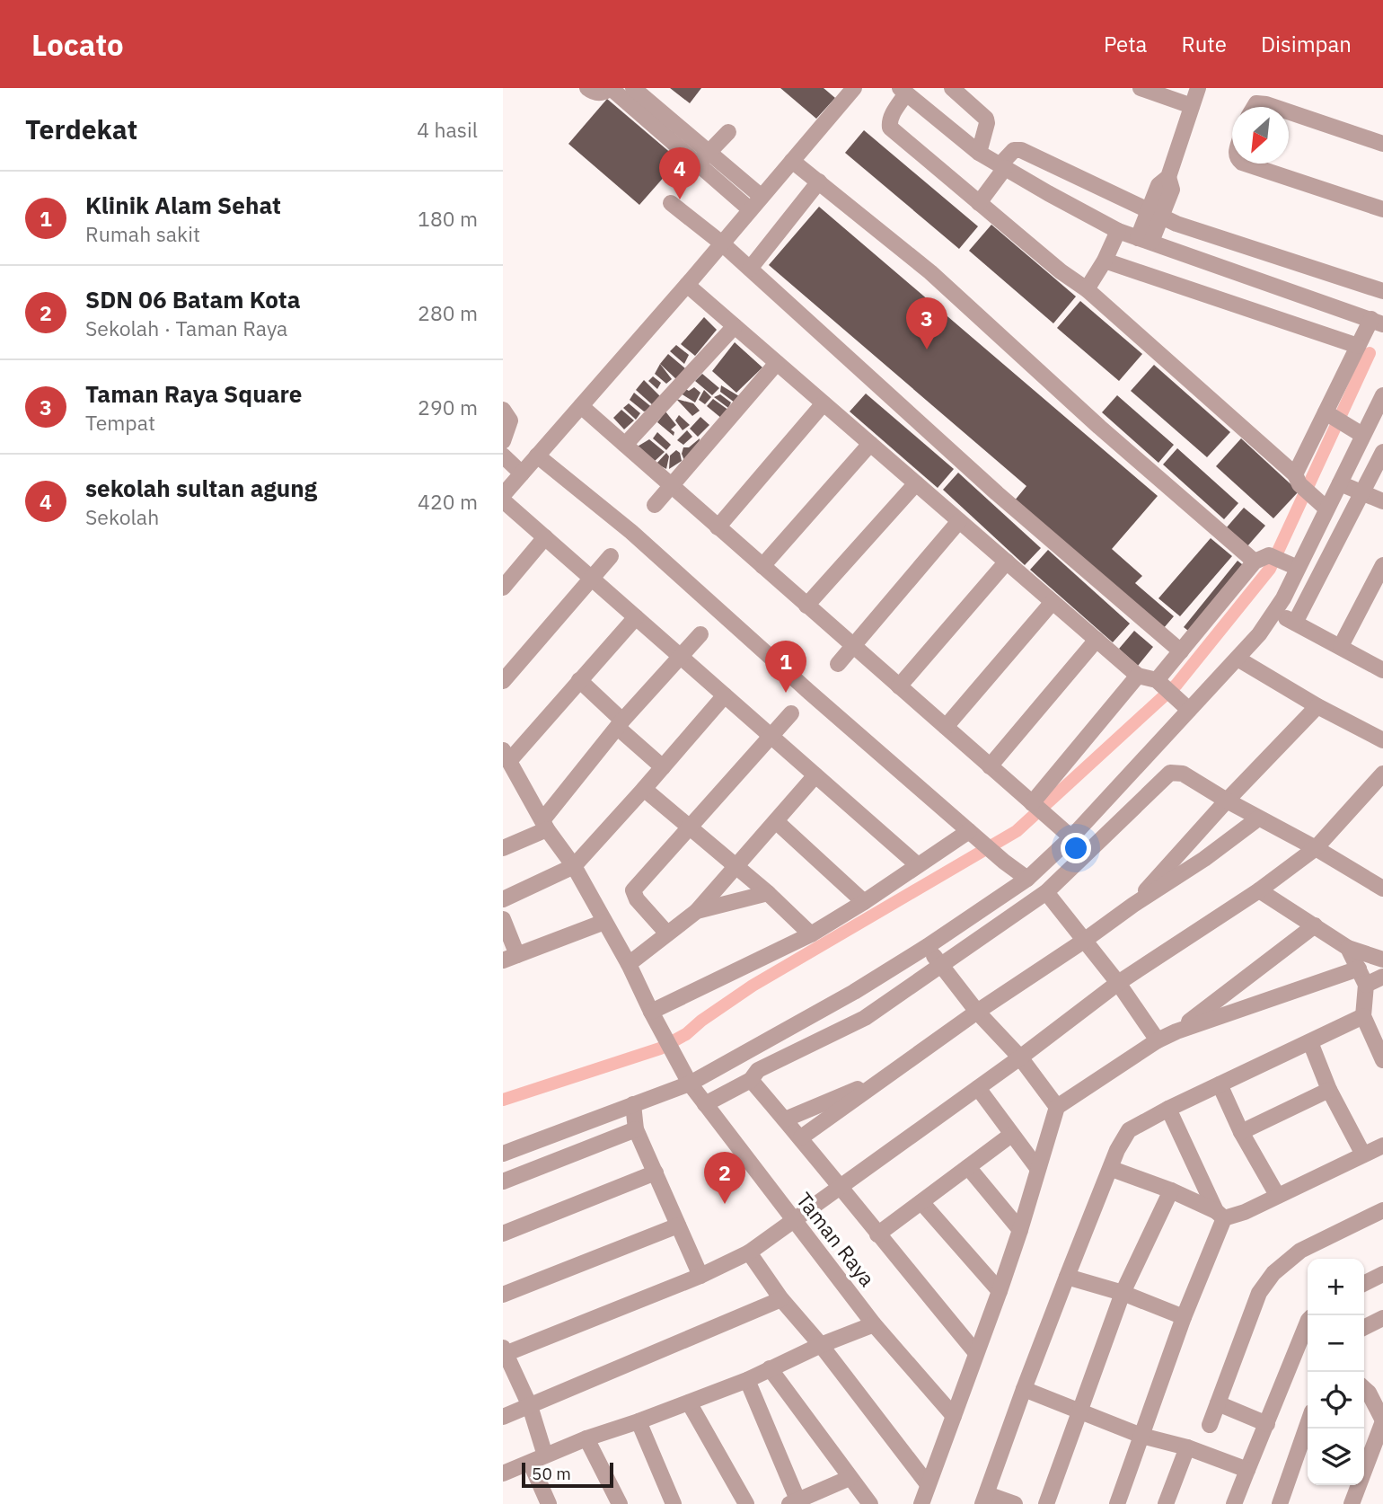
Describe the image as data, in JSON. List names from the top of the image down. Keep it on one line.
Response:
{"streets":{"street":["Taman Raya"]},"scale_bar":"50 m","north":"bottom left","page":{"header":"Locato","nav":["Peta","Rute","Disimpan"],"heading":["Terdekat","4 hasil"],"pins":["4","3","1","2"],"list":[{"mark":"1","name":"Klinik Alam Sehat","note":"Rumah sakit","value":"180 m"},{"mark":"2","name":"SDN 06 Batam Kota","note":"Sekolah · Taman Raya","value":"280 m"},{"mark":"3","name":"Taman Raya Square","note":"Tempat","value":"290 m"},{"mark":"4","name":"sekolah sultan agung","note":"Sekolah","value":"420 m"}],"map_buttons":["+","−"],"scale":"50 m"}}
